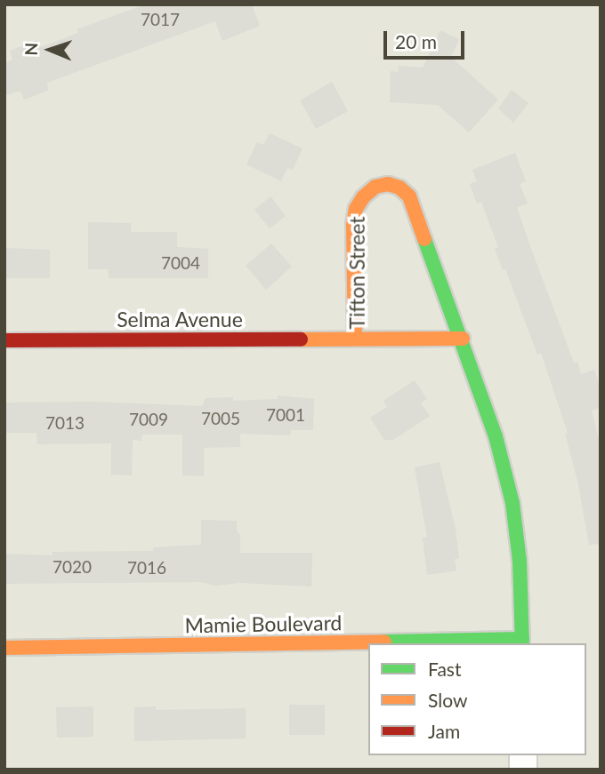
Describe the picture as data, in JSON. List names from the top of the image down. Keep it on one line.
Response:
{"streets":{"street":["Tifton Street","Selma Avenue","Mamie Boulevard"]},"crossings":[["Tifton Street","Selma Avenue"],["Tifton Street","Mamie Boulevard"]],"house_numbers":["7017","7004","7001","7005","7009","7013","7020","7016"],"legend":["Fast","Slow","Jam"],"scale_bar":"20 m","north":"left"}
